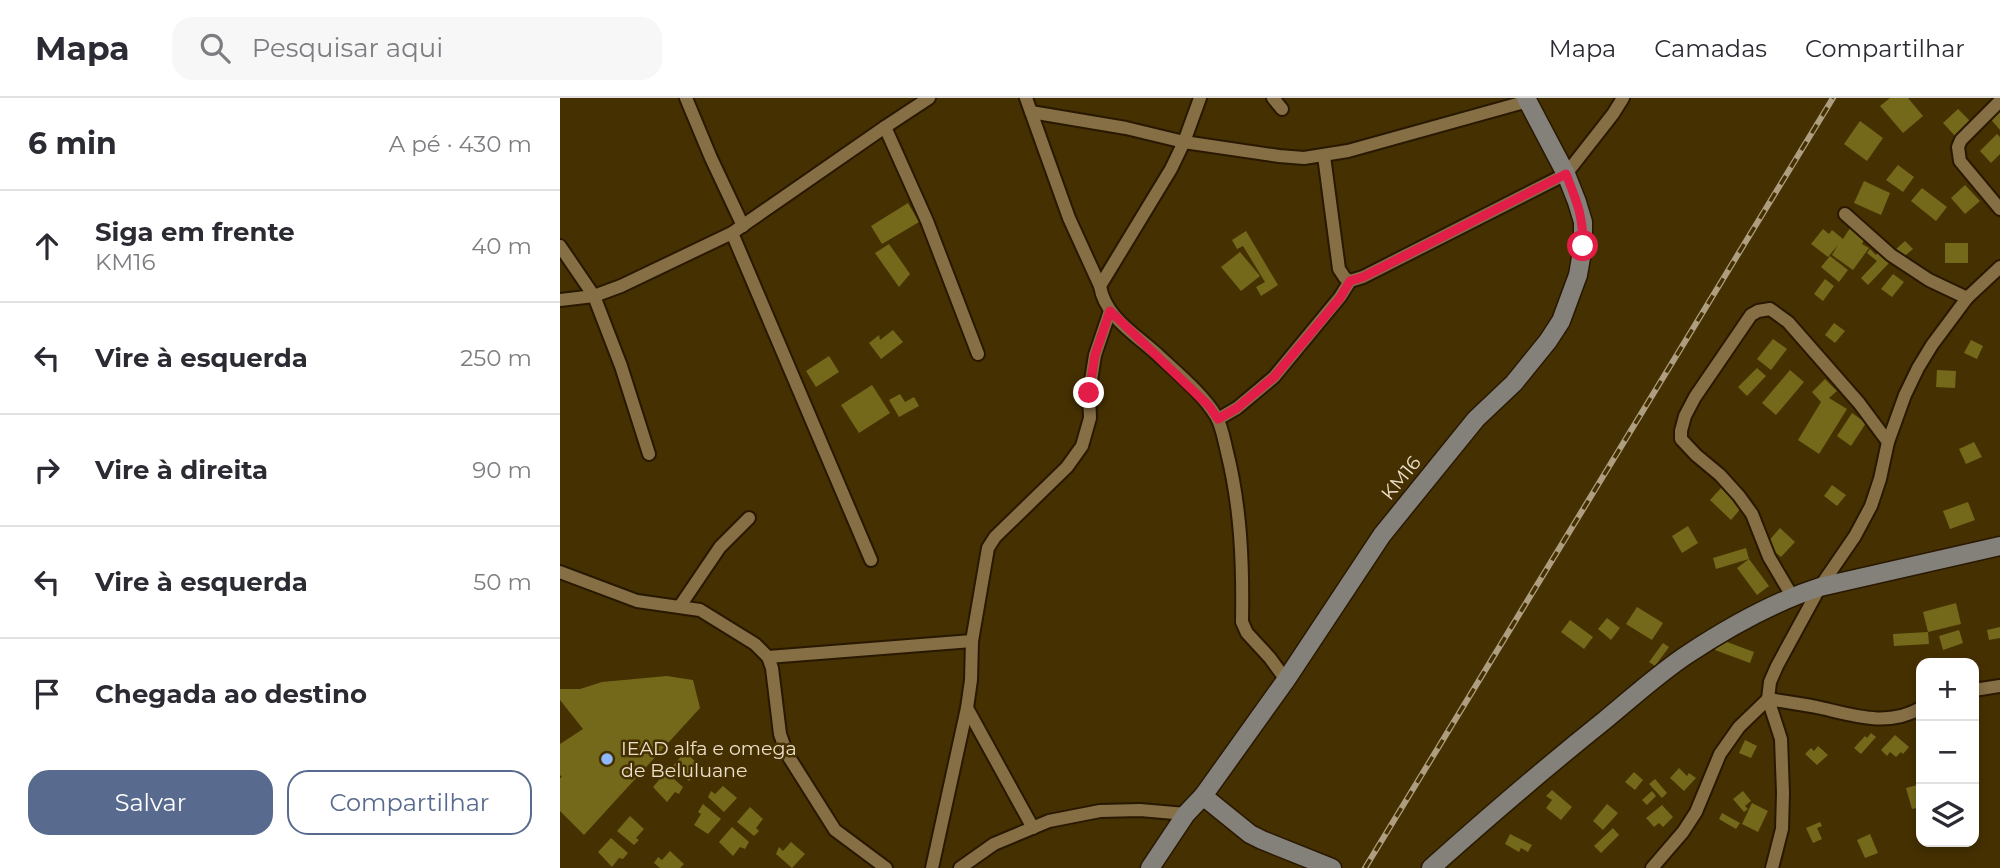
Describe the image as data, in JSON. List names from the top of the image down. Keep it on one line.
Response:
{"streets":{"street":["KM16"]},"places":["IEAD alfa e omega de Beluluane"],"page":{"header":"Mapa","search":"Pesquisar aqui","nav":["Mapa","Camadas","Compartilhar"],"heading":["6 min","A pé · 430 m"],"list":[["Siga em frente","KM16","40 m"],["Vire à esquerda","250 m"],["Vire à direita","90 m"],["Vire à esquerda","50 m"],"Chegada ao destino"],"map_buttons":["+","−"],"buttons":["Salvar","Compartilhar"]}}
